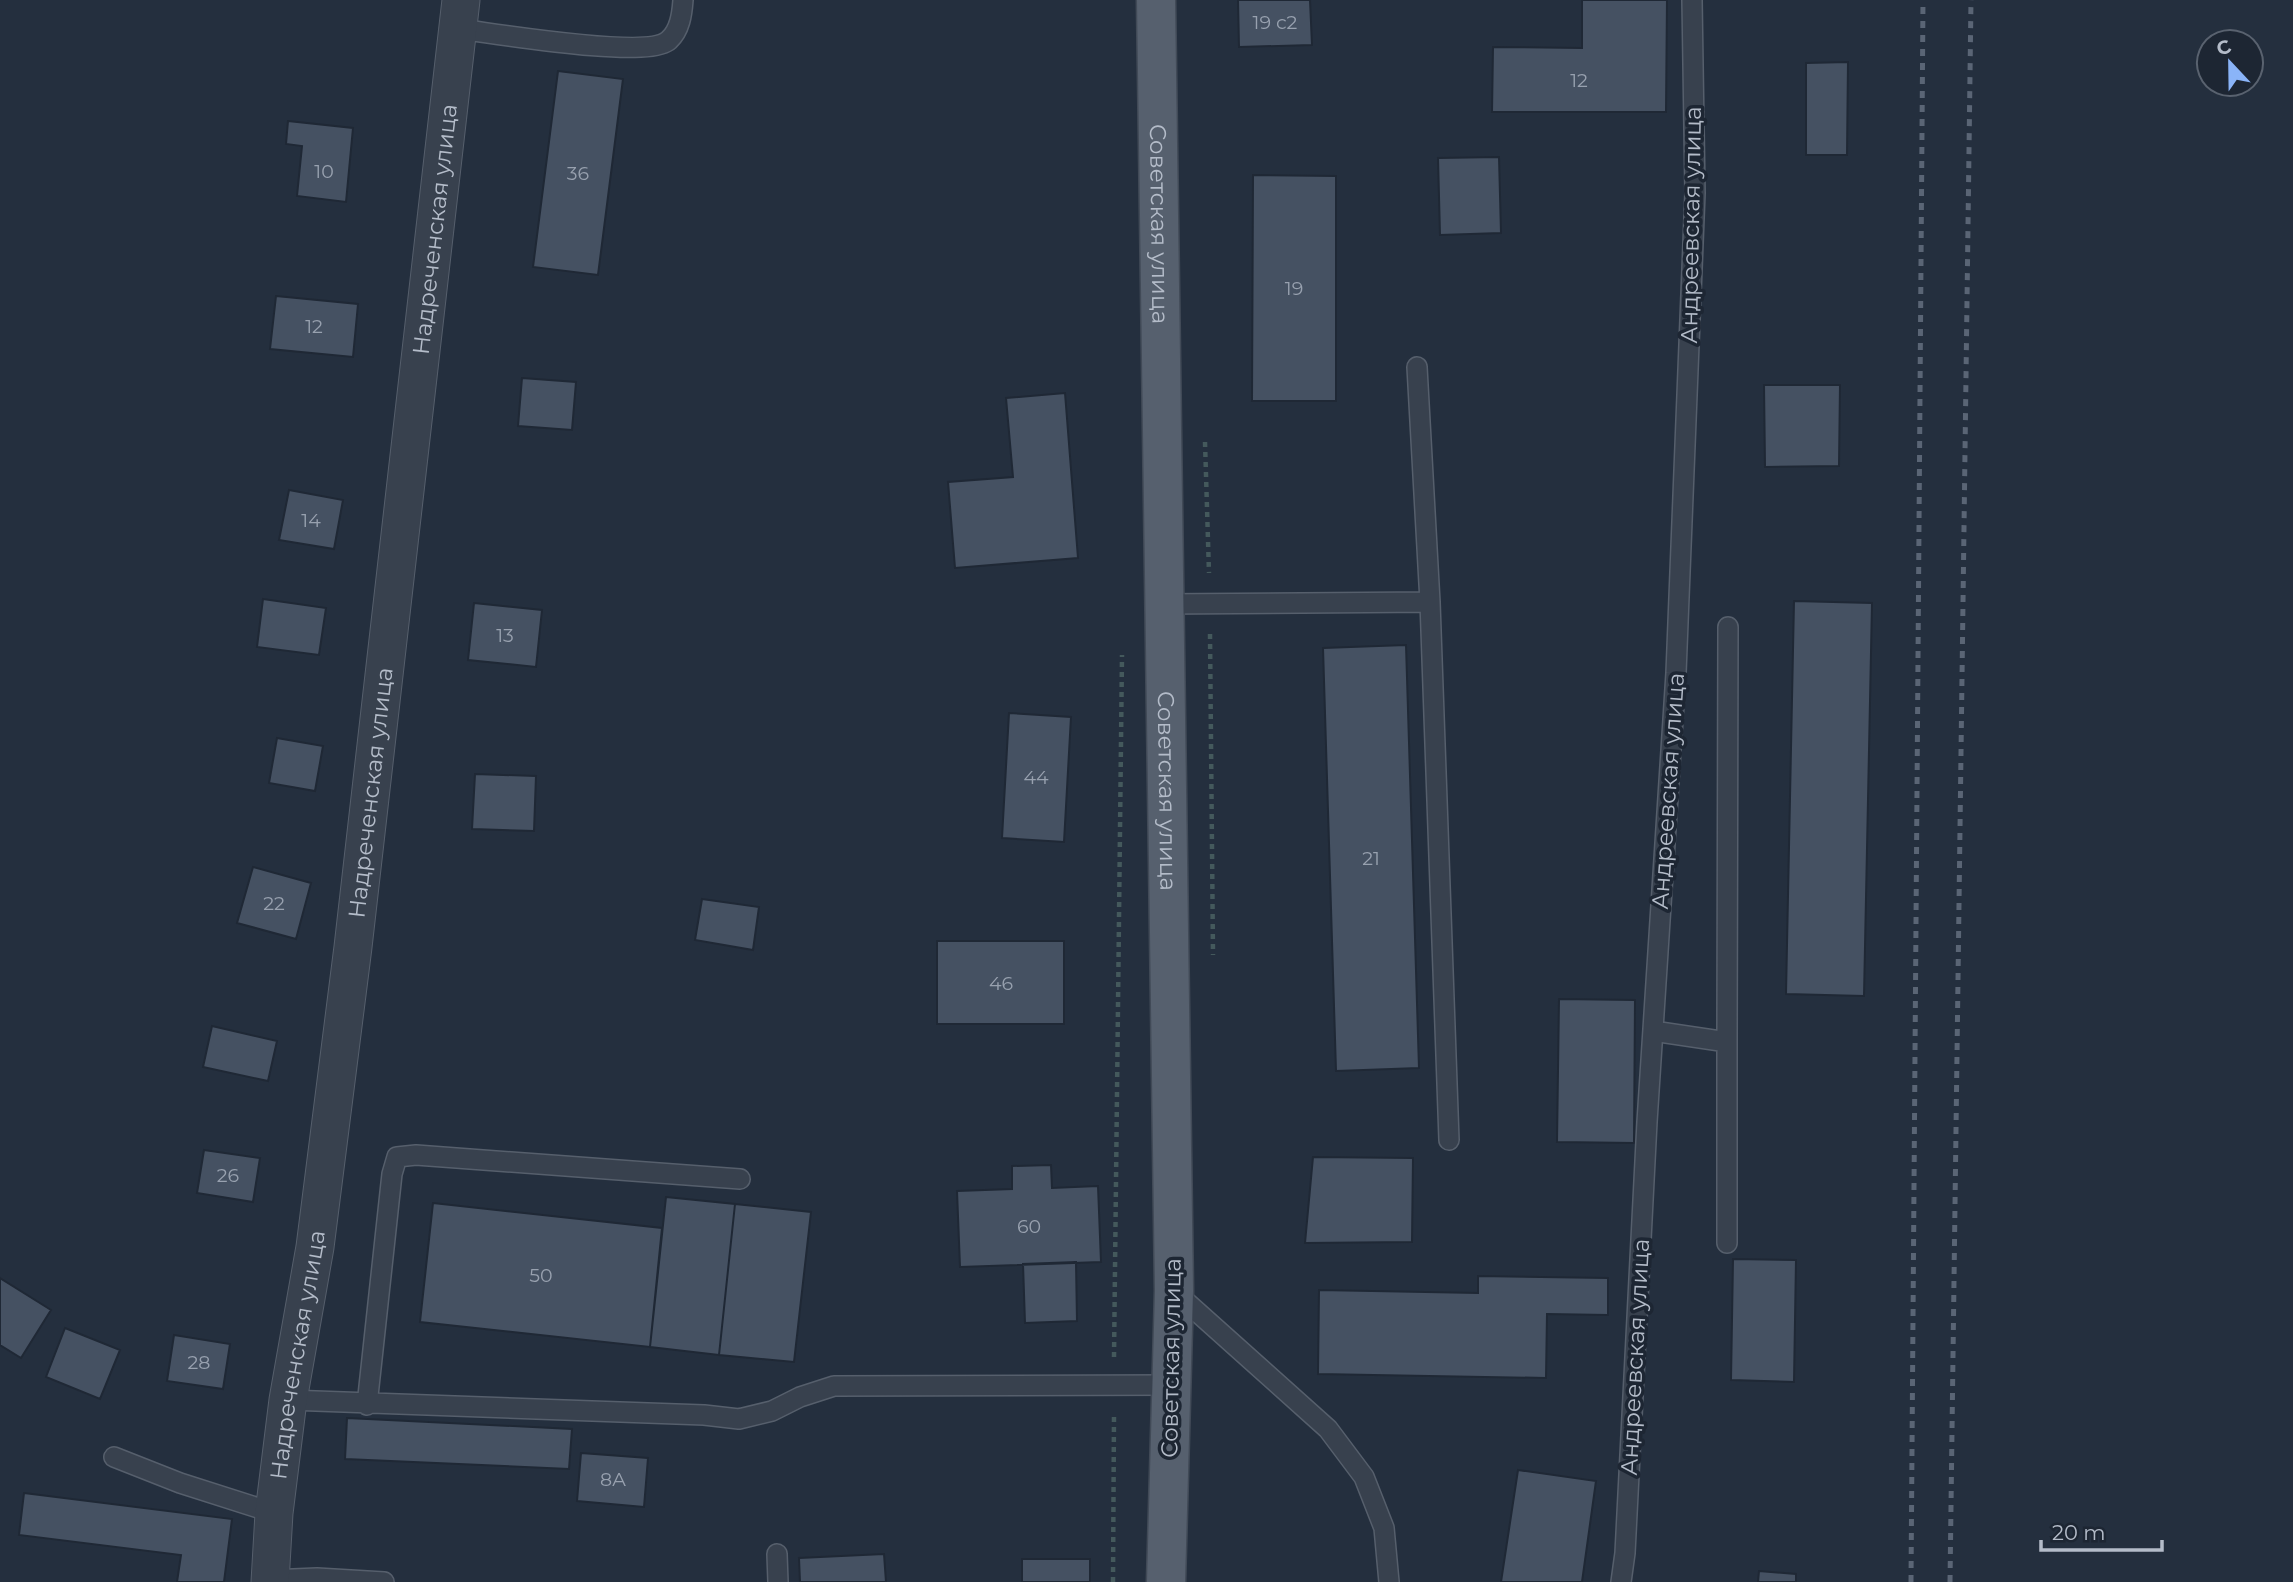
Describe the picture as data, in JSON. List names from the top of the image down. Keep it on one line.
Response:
{"streets":{"main road":["Советская улица"],"street":["Надреченская улица"],"lane":["Андреевская улица"]},"house_numbers":["19 с2","12","10","36","19","12","14","13","44","21","22","46","26","60","50","28","8А"],"scale_bar":"20 m","north":"top"}
